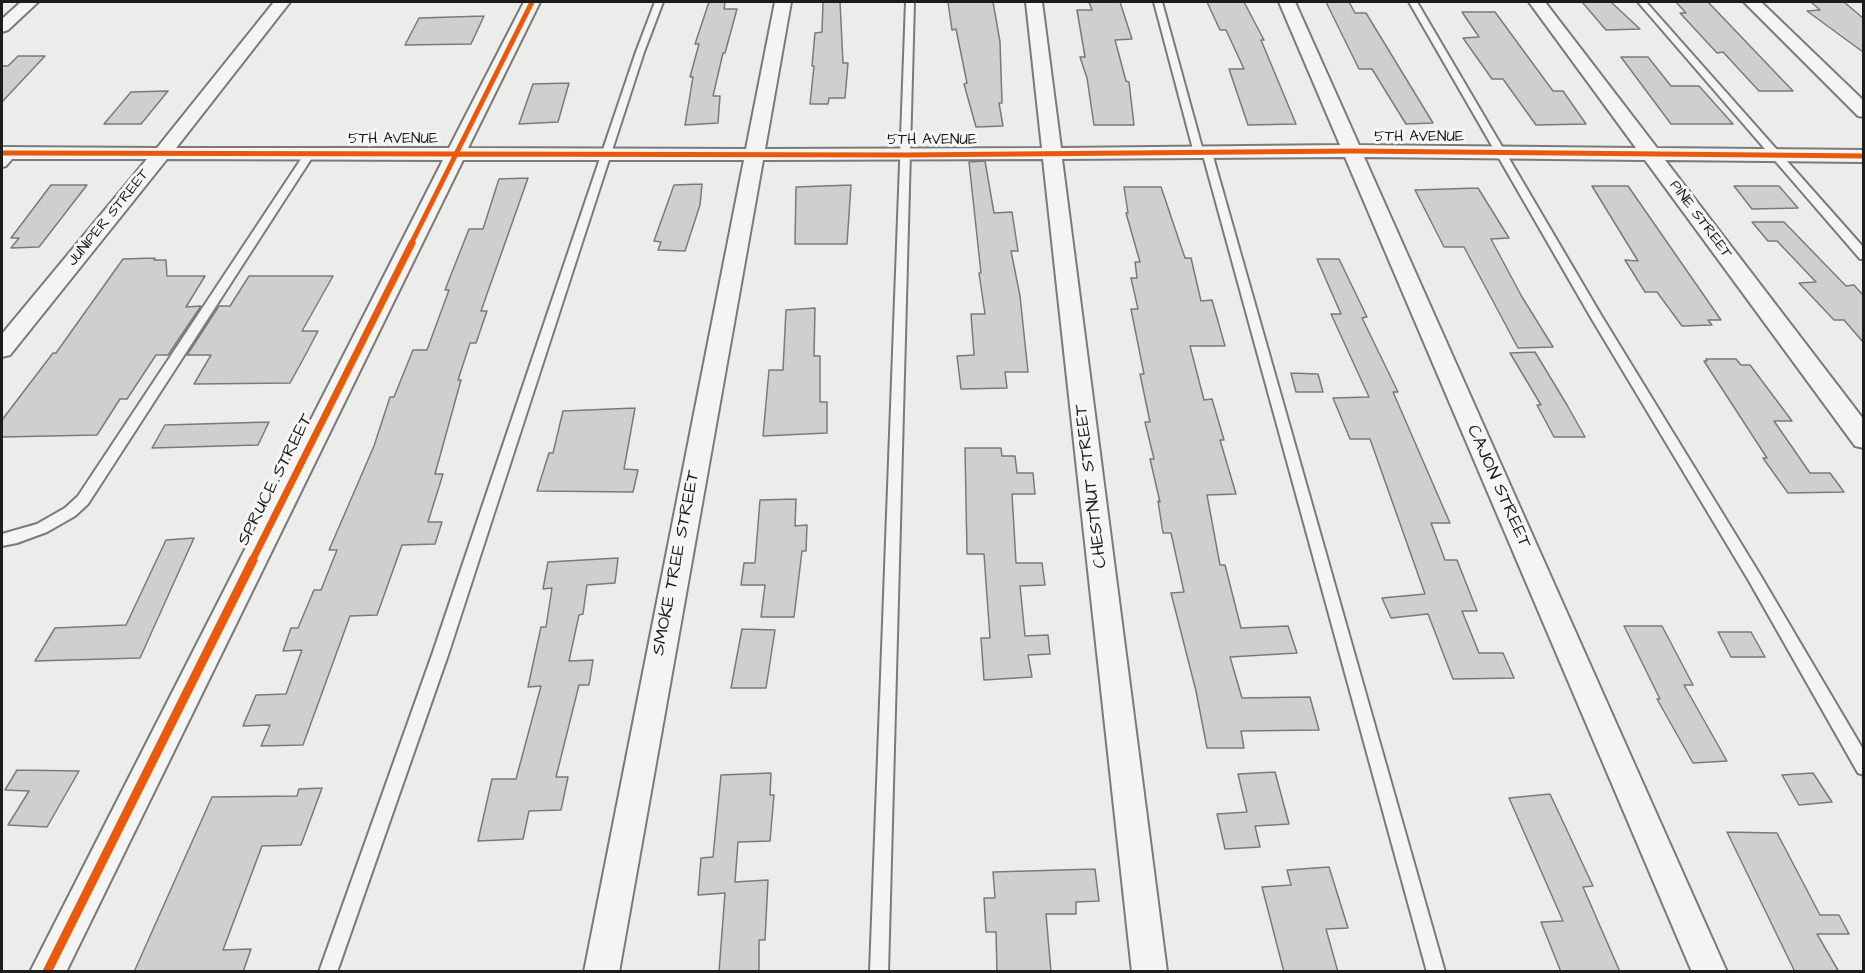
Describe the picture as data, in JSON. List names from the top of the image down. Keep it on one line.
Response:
{"streets":{"street":["5TH AVENUE","JUNIPER STREET","PINE STREET","SPRUCE STREET","CHESTNUT STREET","CAJON STREET","SMOKE TREE STREET"]},"crossings":[["5TH AVENUE","JUNIPER STREET"],["5TH AVENUE","PINE STREET"],["5TH AVENUE","SPRUCE STREET"],["5TH AVENUE","CHESTNUT STREET"],["5TH AVENUE","CAJON STREET"],["5TH AVENUE","SMOKE TREE STREET"]]}
